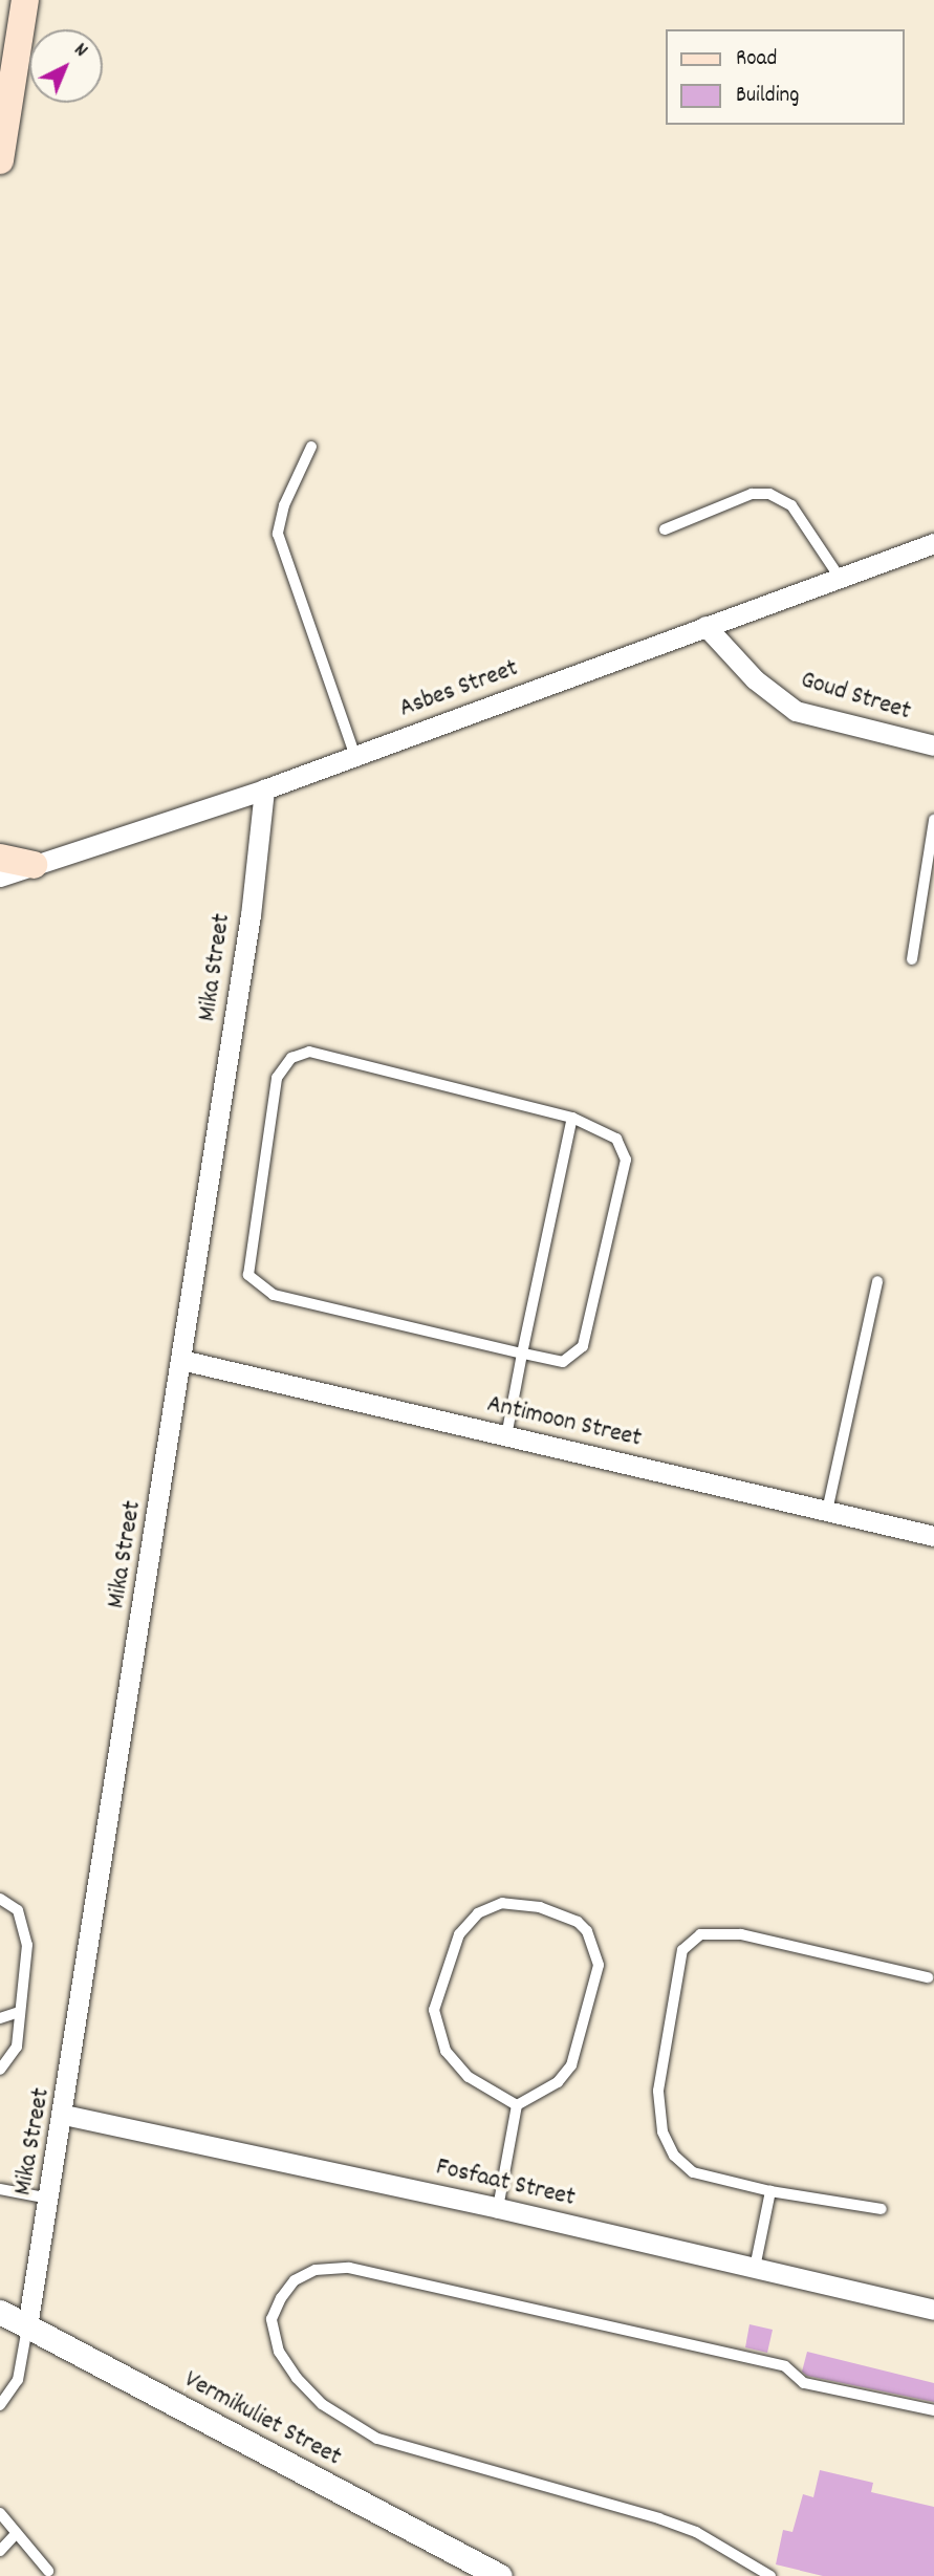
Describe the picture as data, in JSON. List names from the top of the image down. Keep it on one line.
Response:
{"streets":{"street":["Asbes Street","Goud Street","Mika Street","Antimoon Street","Fosfaat Street","Vermikuliet Street"]},"crossings":[["Asbes Street","Goud Street"],["Asbes Street","Mika Street"],["Mika Street","Antimoon Street"],["Mika Street","Fosfaat Street"],["Mika Street","Vermikuliet Street"]],"legend":["Road","Building"],"north":"top right"}
